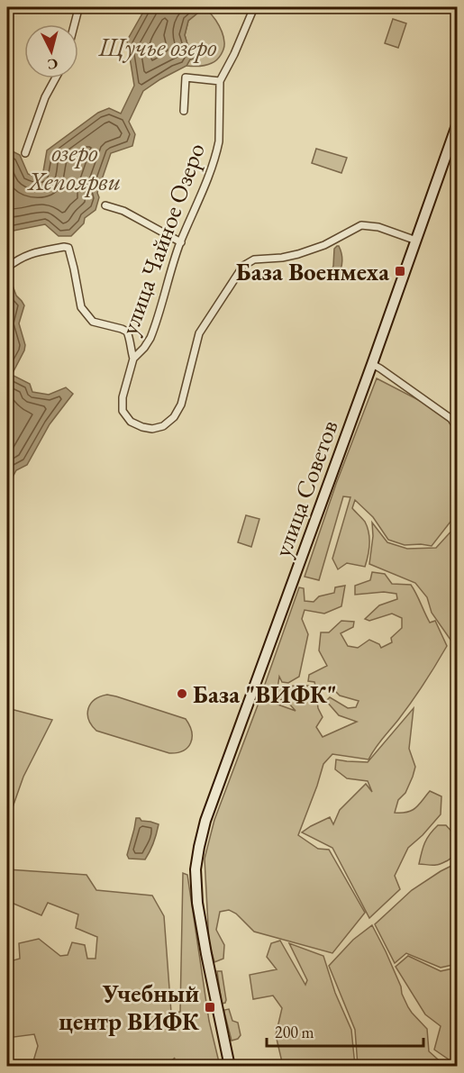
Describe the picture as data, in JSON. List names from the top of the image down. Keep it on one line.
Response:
{"streets":{"main road":["улица Советов"],"street":["улица Чайное Озеро"]},"water":["Щучье озеро","озеро Хепоярви"],"places":{"transit":["База Военмеха","Учебный центр ВИФК"],"other":["База \"ВИФК\""]},"scale_bar":"200 m","north":"bottom"}
